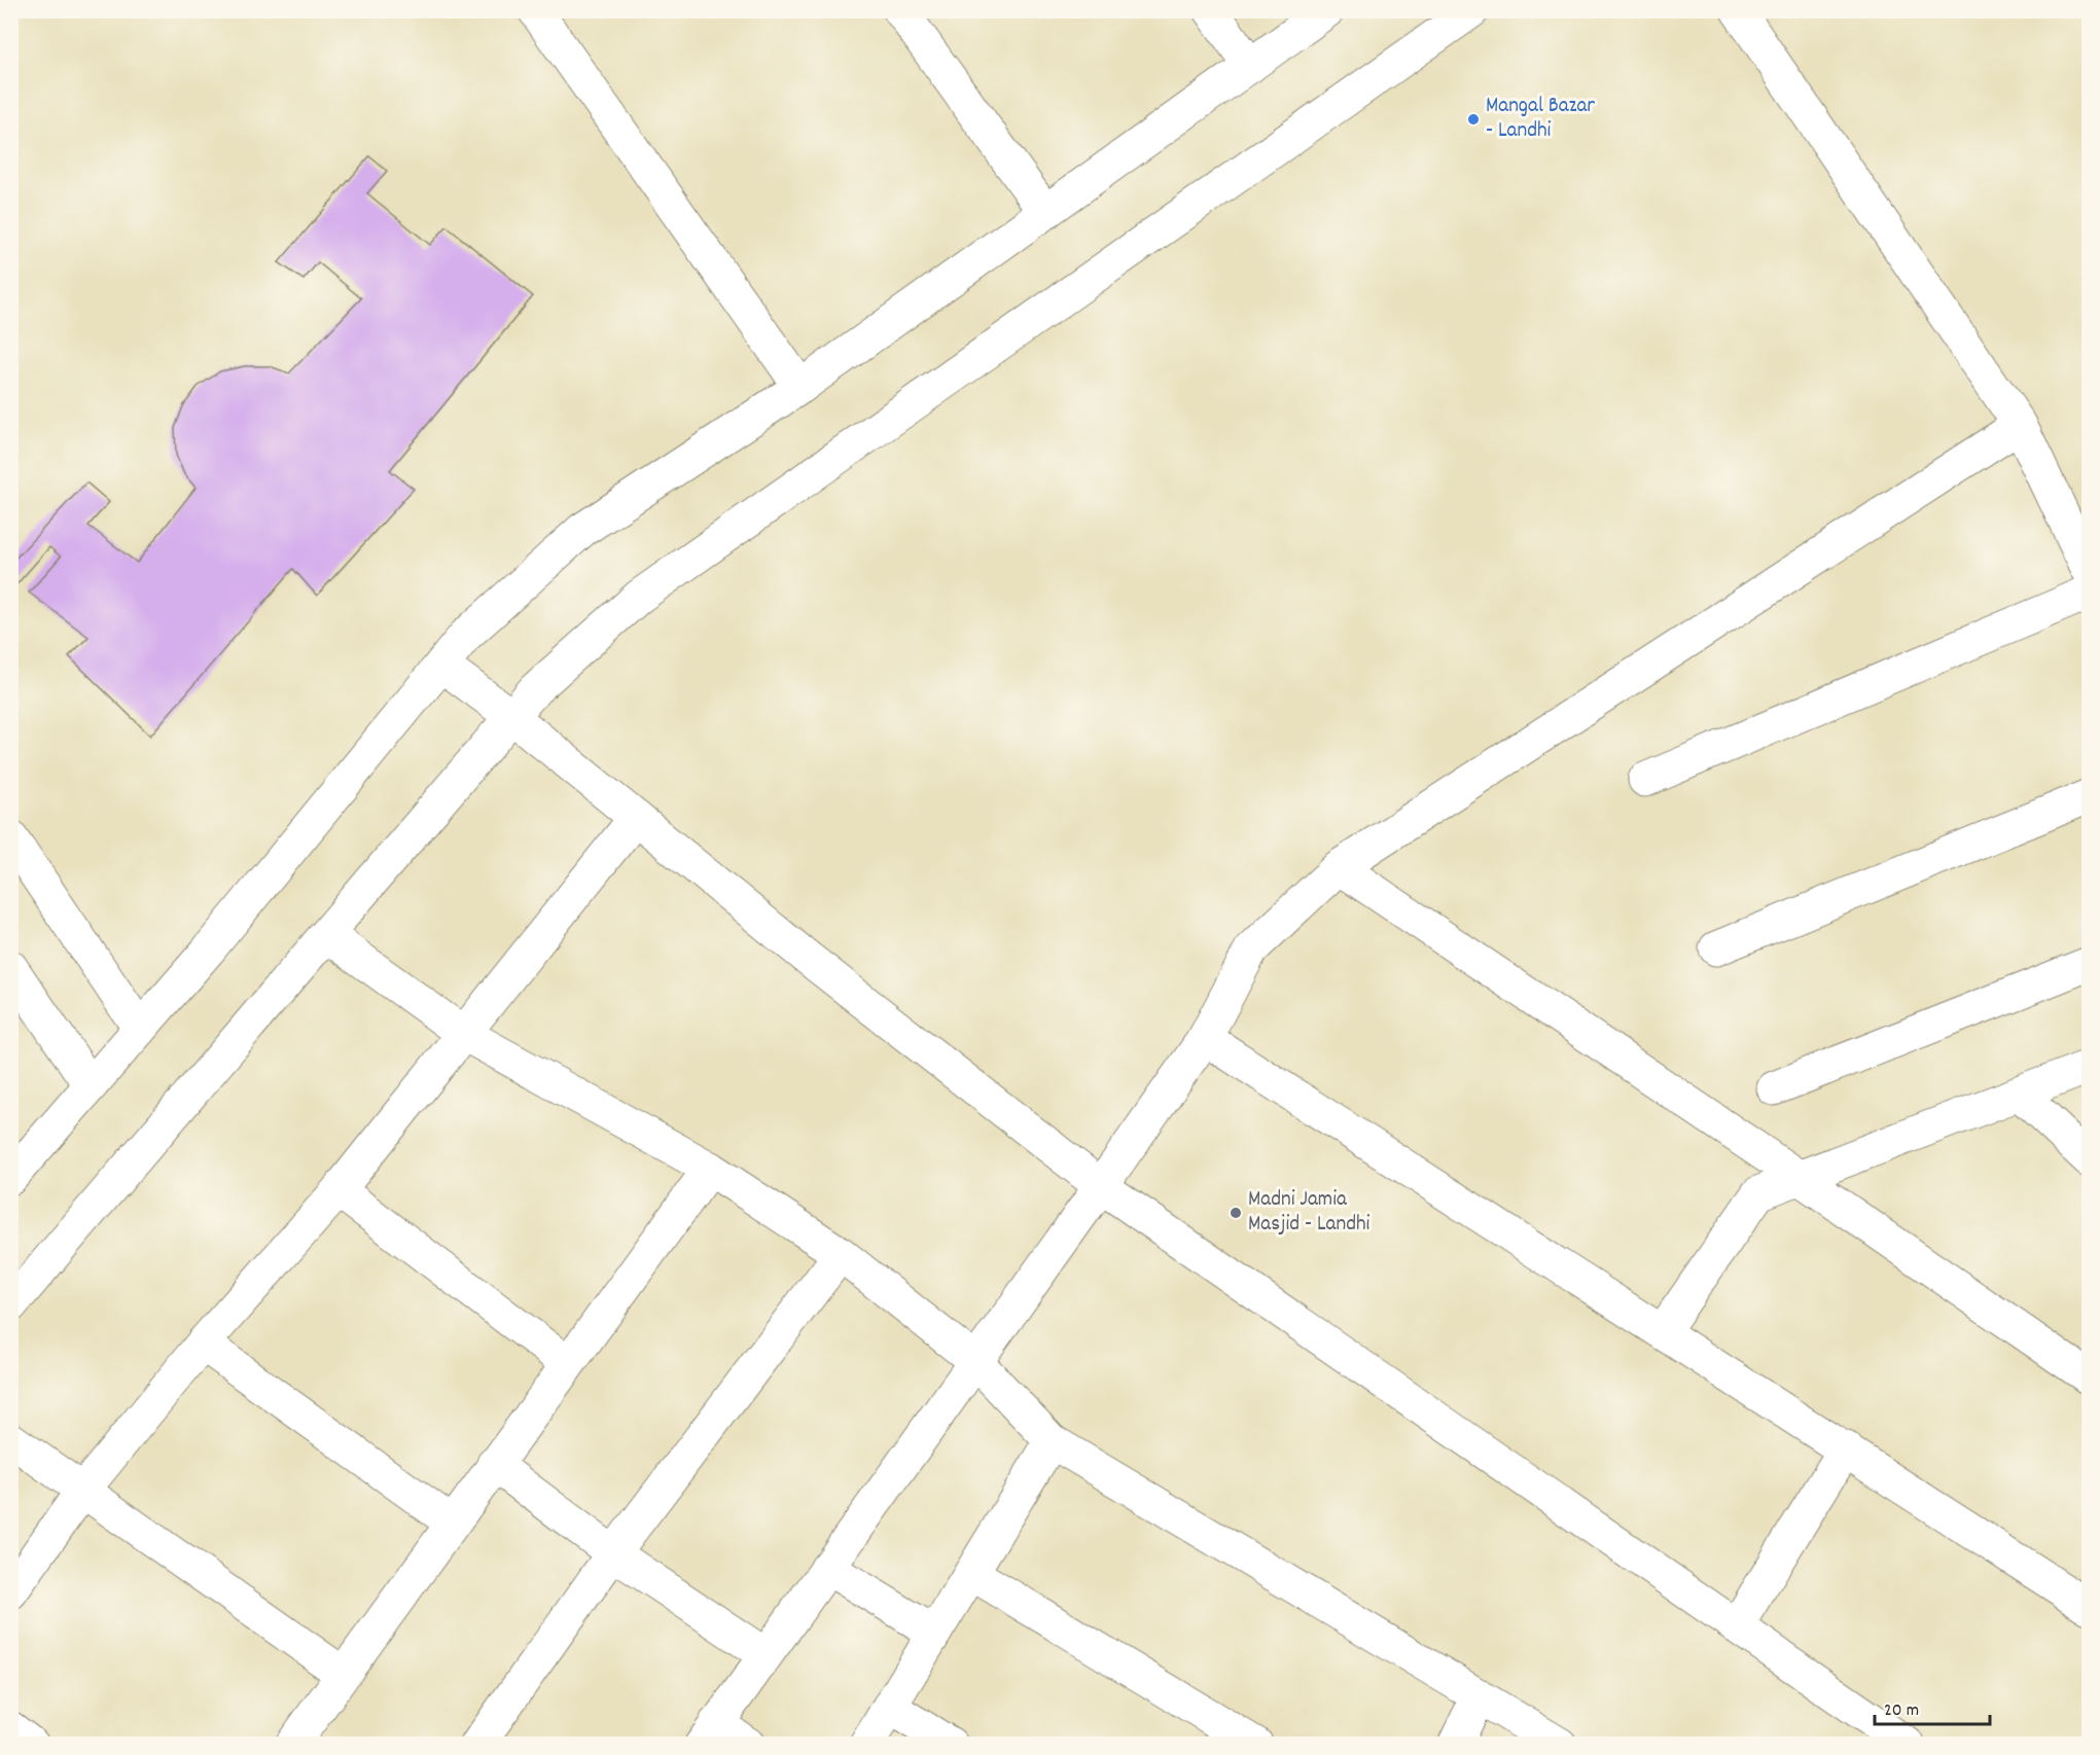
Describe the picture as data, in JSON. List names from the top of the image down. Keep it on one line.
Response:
{"places":["Mangal Bazar - Landhi","Madni Jamia Masjid - Landhi"],"scale_bar":"20 m"}
